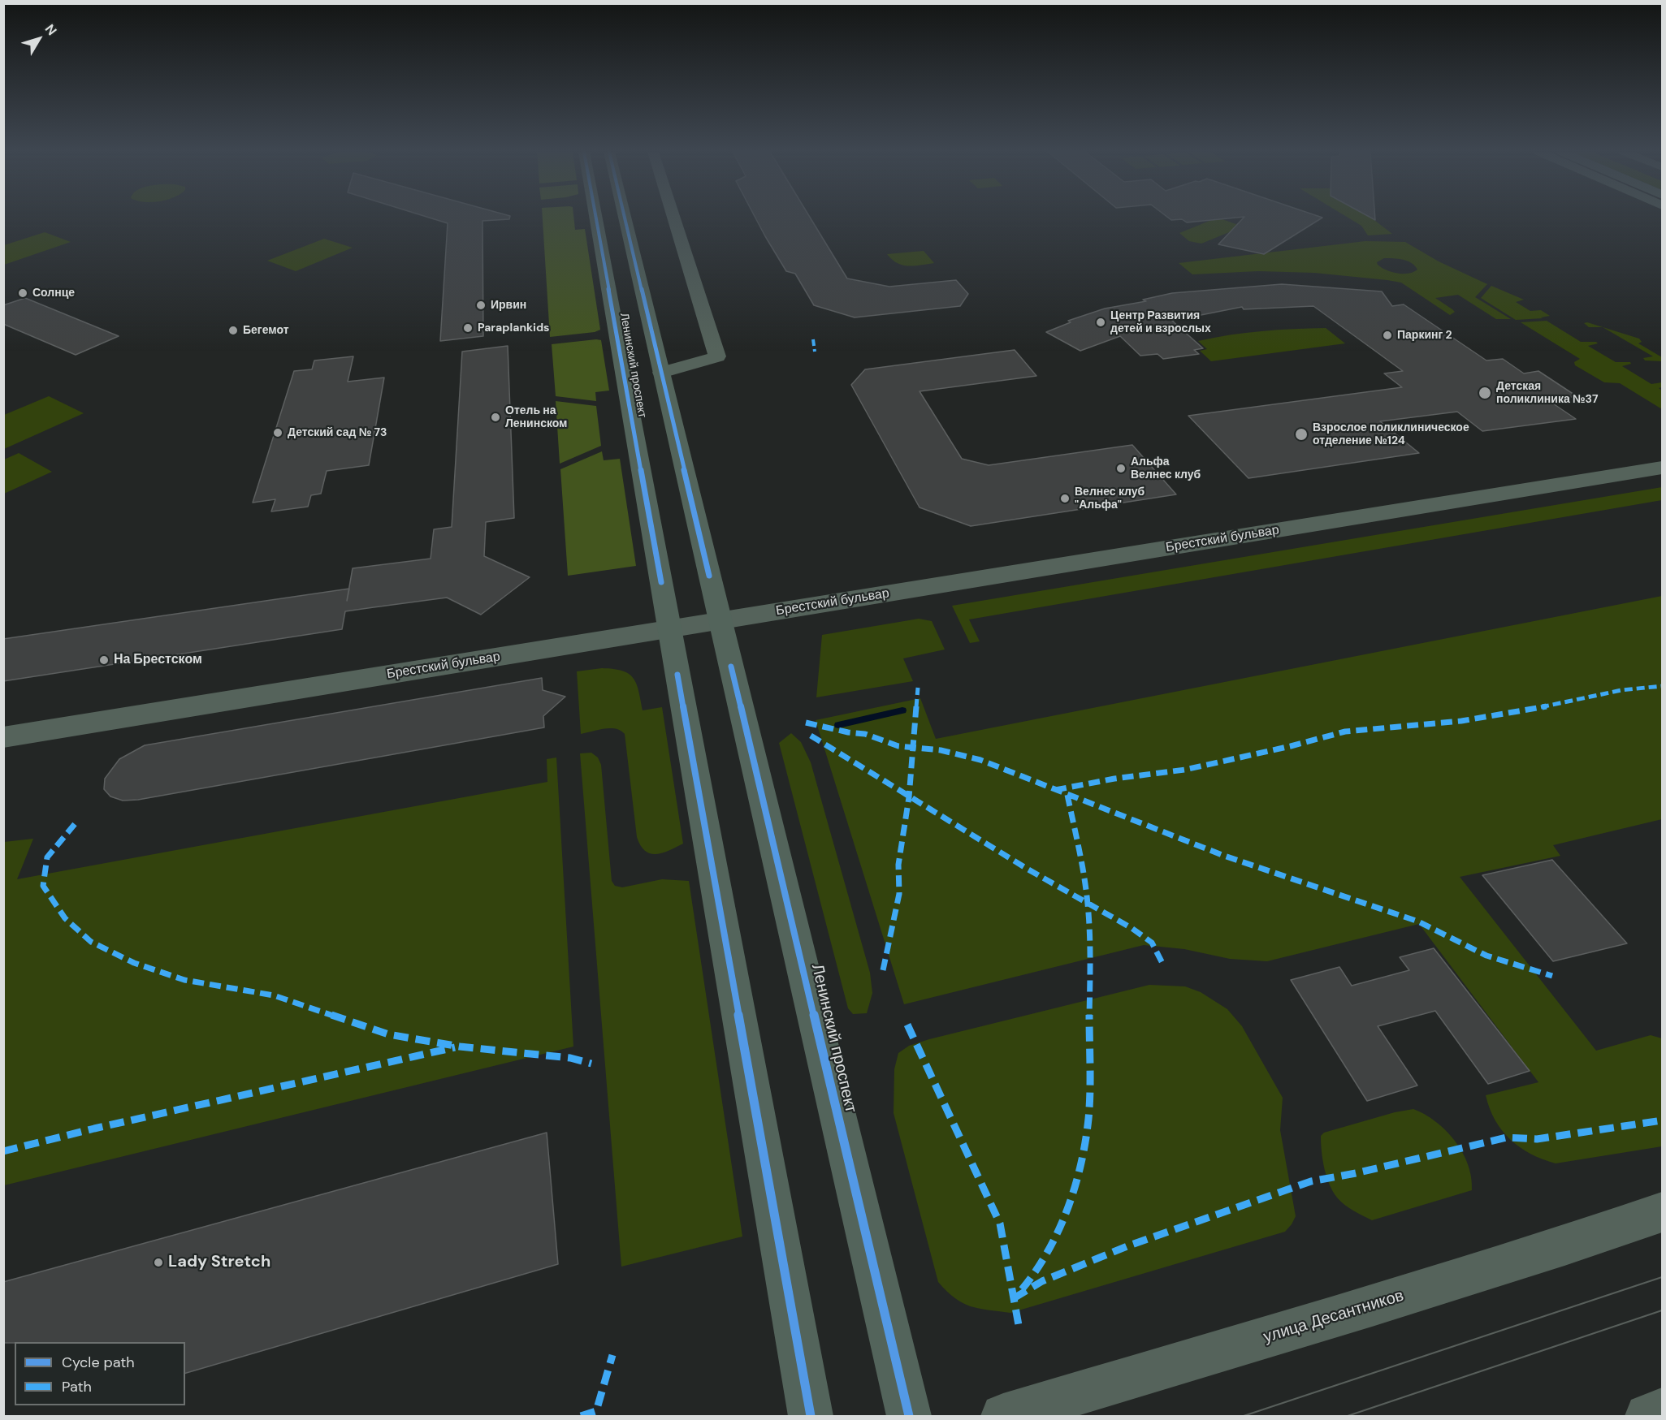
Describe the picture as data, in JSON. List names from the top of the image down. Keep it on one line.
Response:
{"streets":{"main road":["Ленинский проспект"],"street":["Брестский бульвар","улица Десантников"]},"crossings":[["Ленинский проспект","Брестский бульвар"]],"places":["Солнце","Ирвин","Центр Развития детей и взрослых","Paraplankids","Бегемот","Паркинг 2","Детская поликлиника №37","Отель на Ленинском","Детский сад № 73","Взрослое поликлиническое отделение №124","Альфа Велнес клуб","Велнес клуб \"Альфа\"","На Брестском","Lady Stretch"],"legend":["Cycle path","Path"],"north":"top right"}
